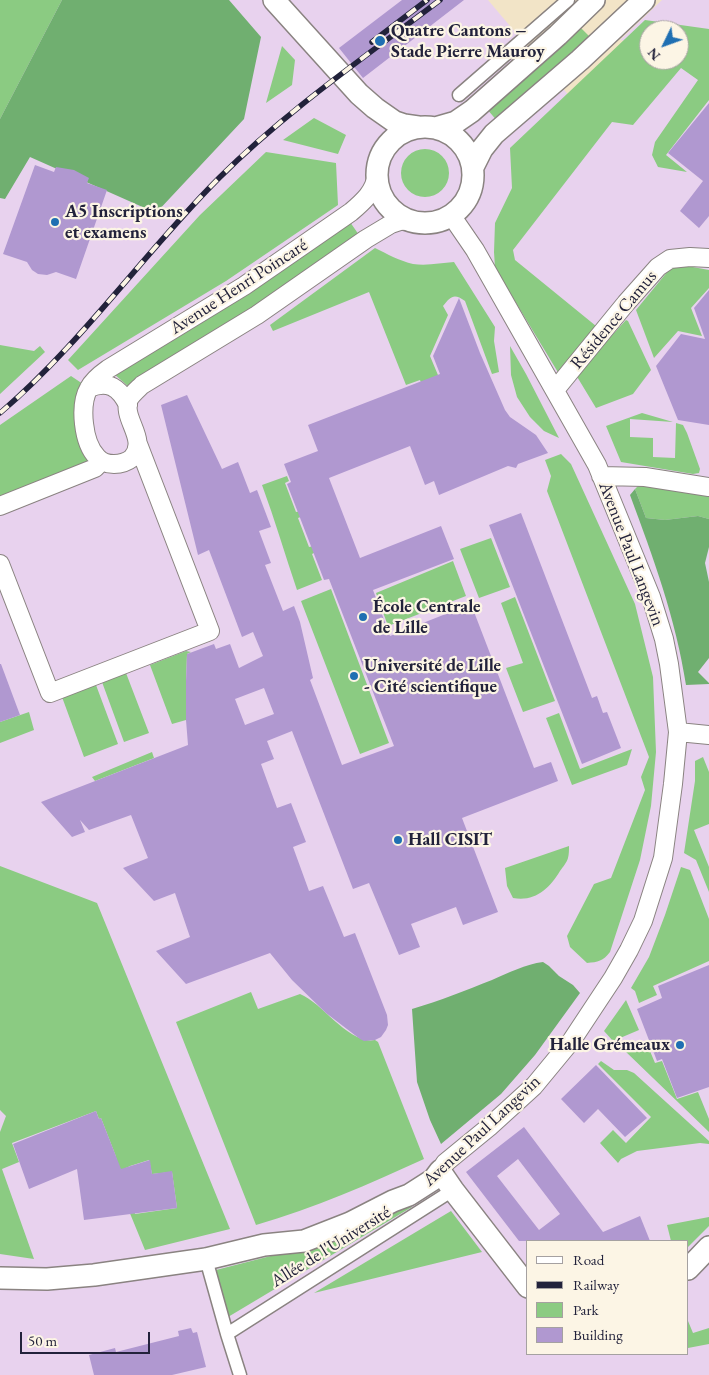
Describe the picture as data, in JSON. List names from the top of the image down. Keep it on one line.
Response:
{"streets":{"street":["Avenue Henri Poincaré","Résidence Camus","Avenue Paul Langevin","Allée de l'Université"]},"crossings":[["Avenue Henri Poincaré","Avenue Paul Langevin"],["Résidence Camus","Avenue Paul Langevin"]],"places":["Quatre Cantons – Stade Pierre Mauroy","A5 Inscriptions et examens","École Centrale de Lille","Université de Lille ‐ Cité scientifique","Hall CISIT","Halle Grémeaux"],"legend":["Road","Railway","Park","Building"],"scale_bar":"50 m","north":"bottom left"}
